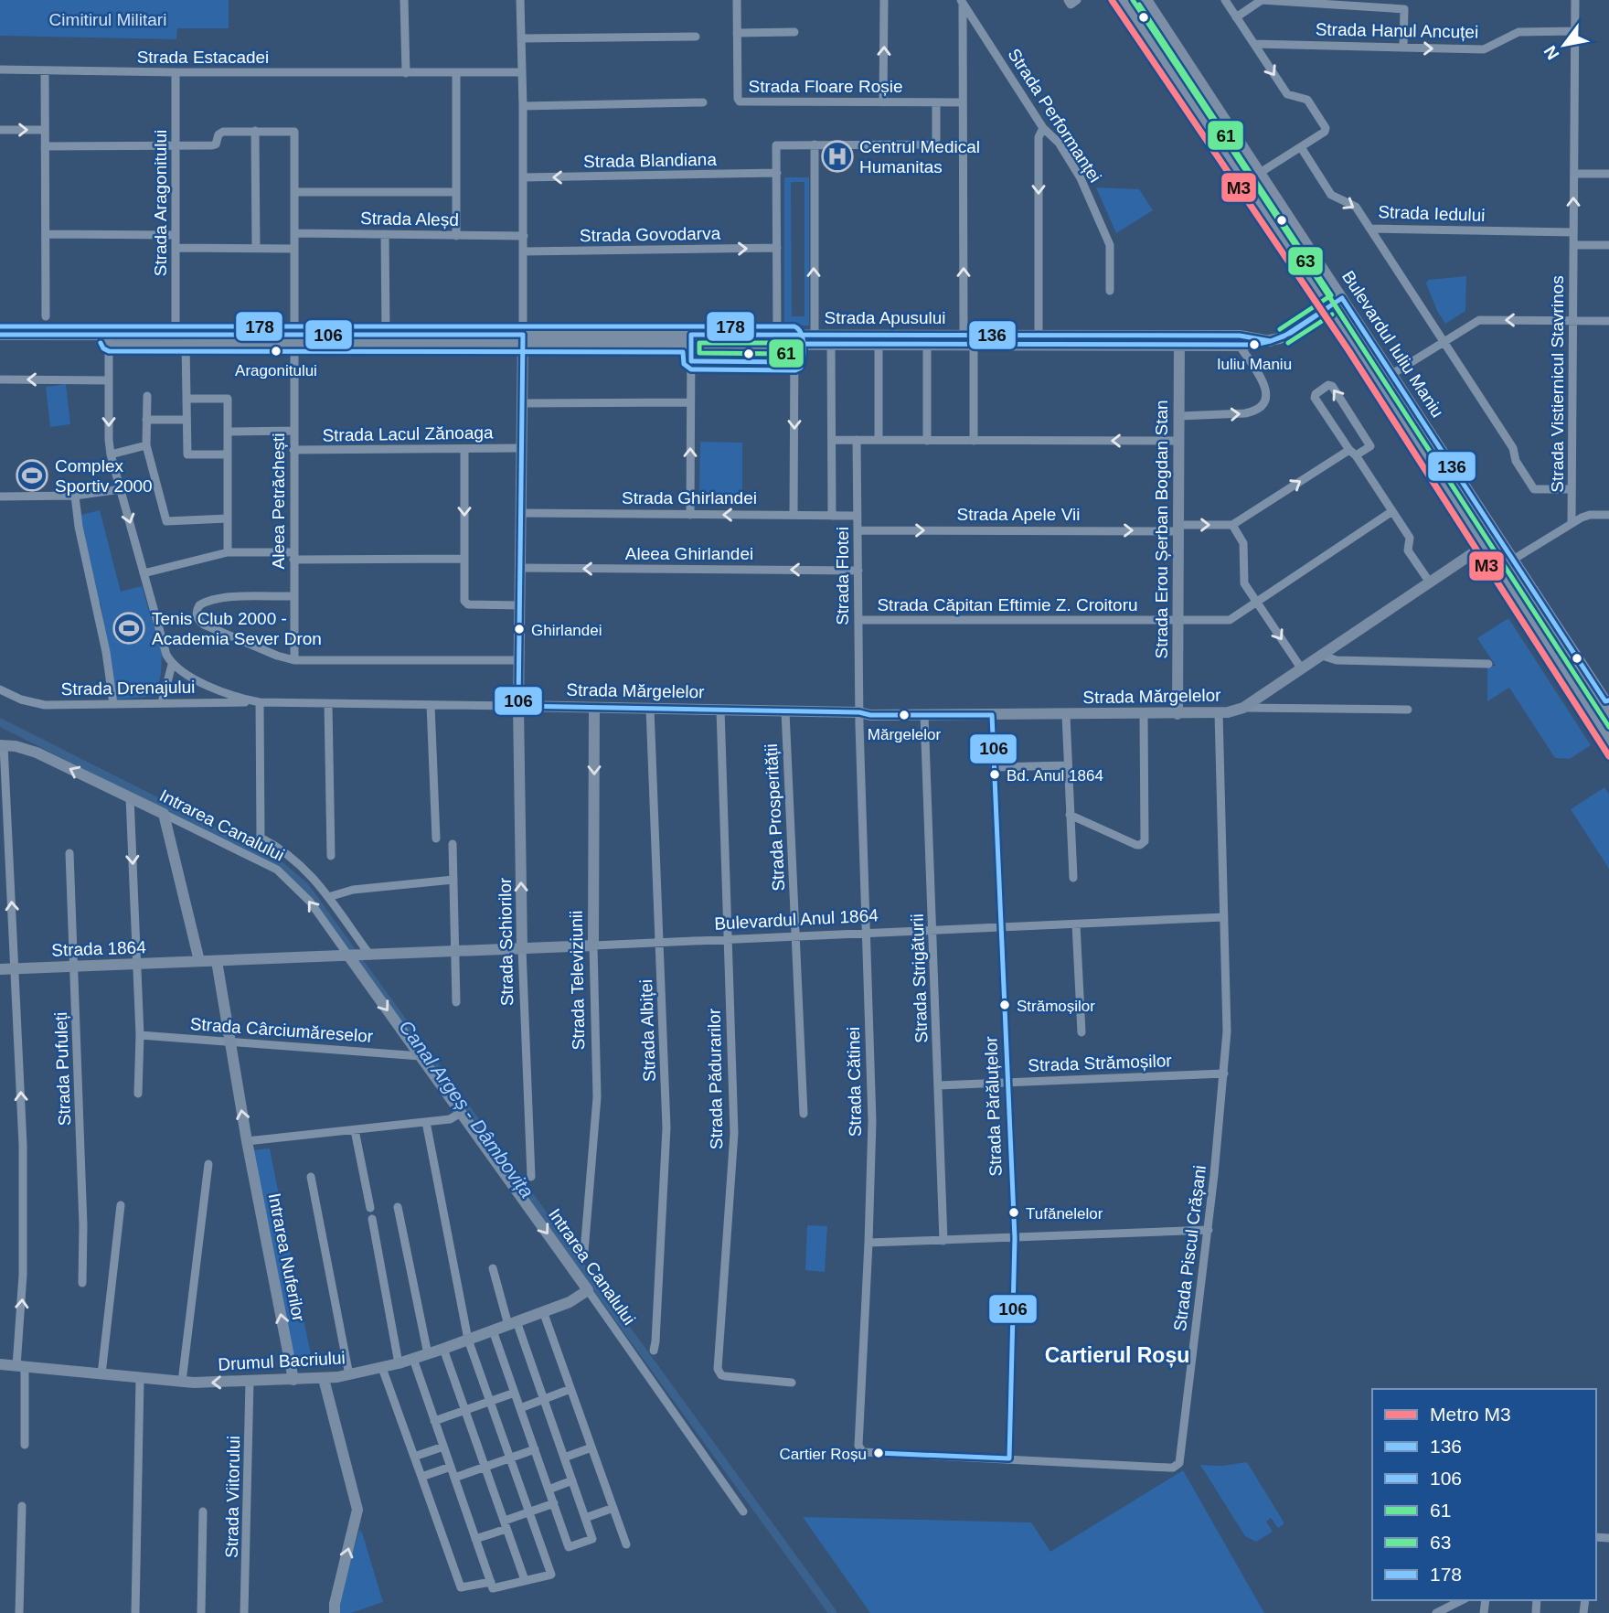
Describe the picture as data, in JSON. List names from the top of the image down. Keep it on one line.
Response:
{"streets":{"main road":["Bulevardul Iuliu Maniu"],"street":["Strada Hanul Ancuței","Strada Estacadei","Strada Floare Roșie","Strada Performanței","Strada Blandiana","Strada Aragonitului","Strada Iedului","Strada Aleșd","Strada Govodarva","Strada Apusului","Strada Vistiernicul Stavrinos","Strada Lacul Zănoaga","Strada Ghirlandei","Aleea Petrăchești","Strada Apele Vii","Strada Erou Șerban Bogdan Stan","Aleea Ghirlandei","Strada Flotei","Strada Căpitan Eftimie Z. Croitoru","Strada Drenajului","Strada Mărgelelor","Strada Prosperității","Intrarea Canalului","Bulevardul Anul 1864","Strada Schiorilor","Strada 1864","Strada Strigăturii","Strada Televiziunii","Strada Cârciumăreselor","Strada Albiței","Strada Strămoșilor","Strada Pufuleți","Strada Pădurarilor","Strada Cătinei","Strada Părăluțelor","Strada Piscul Crășani","Intrarea Nuferilor","Drumul Bacriului","Strada Viitorului"]},"crossings":[["Strada Hanul Ancuței","Strada Vistiernicul Stavrinos"],["Strada Estacadei","Strada Aragonitului"],["Strada Aragonitului","Strada Apusului"],["Strada Iedului","Strada Vistiernicul Stavrinos"],["Strada Aleșd","Aleea Petrăchești"],["Strada Apusului","Bulevardul Iuliu Maniu"],["Strada Apusului","Aleea Petrăchești"],["Strada Apusului","Strada Erou Șerban Bogdan Stan"],["Bulevardul Iuliu Maniu","Strada Mărgelelor"],["Strada Lacul Zănoaga","Aleea Petrăchești"],["Strada Ghirlandei","Strada Flotei"],["Strada Apele Vii","Strada Erou Șerban Bogdan Stan"],["Strada Apele Vii","Strada Flotei"],["Strada Erou Șerban Bogdan Stan","Strada Căpitan Eftimie Z. Croitoru"],["Strada Erou Șerban Bogdan Stan","Strada Mărgelelor"],["Aleea Ghirlandei","Strada Flotei"],["Strada Flotei","Strada Căpitan Eftimie Z. Croitoru"],["Strada Flotei","Strada Mărgelelor"],["Strada Flotei","Strada Cătinei"],["Strada Drenajului","Strada Mărgelelor"],["Strada Mărgelelor","Strada Prosperității"],["Strada Mărgelelor","Strada Schiorilor"],["Strada Mărgelelor","Strada Strigăturii"],["Strada Mărgelelor","Strada Televiziunii"],["Strada Mărgelelor","Strada Albiței"],["Strada Mărgelelor","Strada Pădurarilor"],["Strada Mărgelelor","Strada Cătinei"],["Strada Mărgelelor","Strada Părăluțelor"],["Strada Mărgelelor","Strada Piscul Crășani"],["Strada Prosperității","Bulevardul Anul 1864"],["Intrarea Canalului","Bulevardul Anul 1864"],["Intrarea Canalului","Strada 1864"],["Intrarea Canalului","Strada Cârciumăreselor"],["Intrarea Canalului","Drumul Bacriului"],["Bulevardul Anul 1864","Strada Schiorilor"],["Bulevardul Anul 1864","Strada 1864"],["Bulevardul Anul 1864","Strada Strigăturii"],["Bulevardul Anul 1864","Strada Televiziunii"],["Bulevardul Anul 1864","Strada Albiței"],["Bulevardul Anul 1864","Strada Pădurarilor"],["Bulevardul Anul 1864","Strada Cătinei"],["Bulevardul Anul 1864","Strada Părăluțelor"],["Bulevardul Anul 1864","Strada Piscul Crășani"],["Strada 1864","Strada Pufuleți"],["Strada 1864","Intrarea Nuferilor"],["Strada Strigăturii","Strada Strămoșilor"],["Strada Cârciumăreselor","Intrarea Nuferilor"],["Strada Strămoșilor","Strada Părăluțelor"],["Strada Strămoșilor","Strada Piscul Crășani"],["Strada Cătinei","Strada Piscul Crășani"],["Strada Părăluțelor","Strada Piscul Crășani"],["Intrarea Nuferilor","Drumul Bacriului"],["Drumul Bacriului","Strada Viitorului"]],"one_way":["Strada Hanul Ancuței","Strada Govodarva","Strada Apele Vii","Aleea Ghirlandei","Strada Televiziunii"],"districts":["Cartierul Roșu"],"water":["Canal Argeș - Dâmbovița"],"parks":["Cimitirul Militari"],"places":{"hospital":["Centrul Medical Humanitas"],"other":["Iuliu Maniu","Aragonitului","Ghirlandei","Mărgelelor","Bd. Anul 1864","Strămoșilor","Tufănelelor","Cartier Roșu"],"sports":["Complex Sportiv 2000","Tenis Club 2000 - Academia Sever Dron"]},"lines":["metro line M3","transit line 63","transit line 61","transit line 136","transit line 178","transit line 106"],"legend":["Metro M3","136","106","61","63","178"],"north":"bottom left"}
